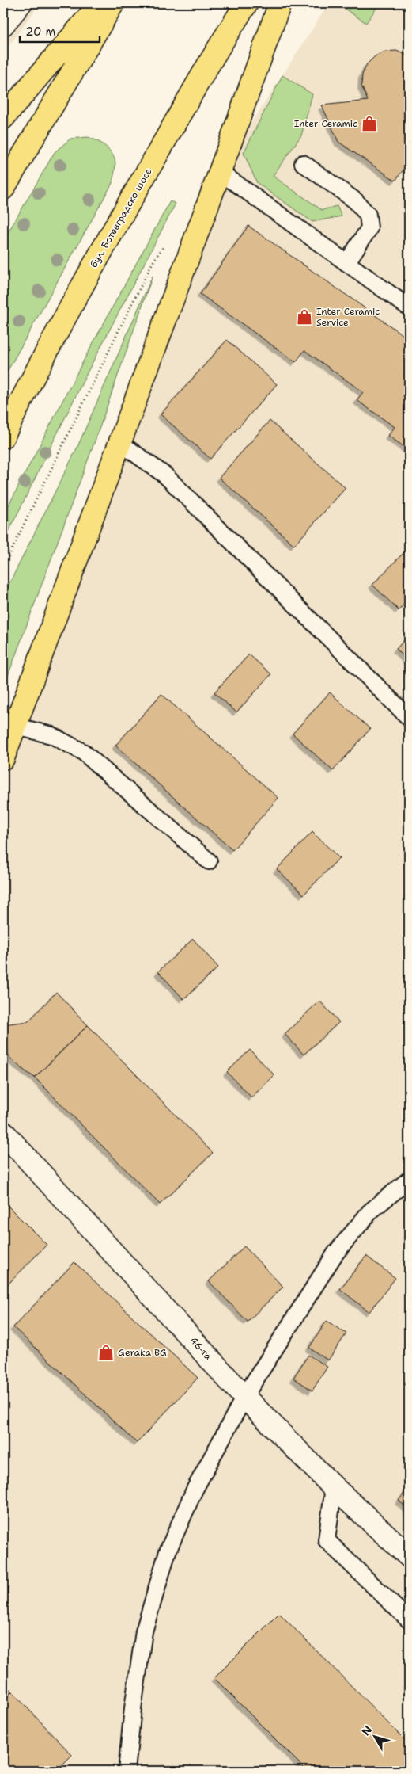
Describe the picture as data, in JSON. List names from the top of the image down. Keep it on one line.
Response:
{"streets":{"main road":["бул. Ботевградско шосе"],"street":["46-та"]},"places":{"shop":["Inter Ceramic","Inter Ceramic Service","Geraka BG"]},"scale_bar":"20 m","north":"top left"}
